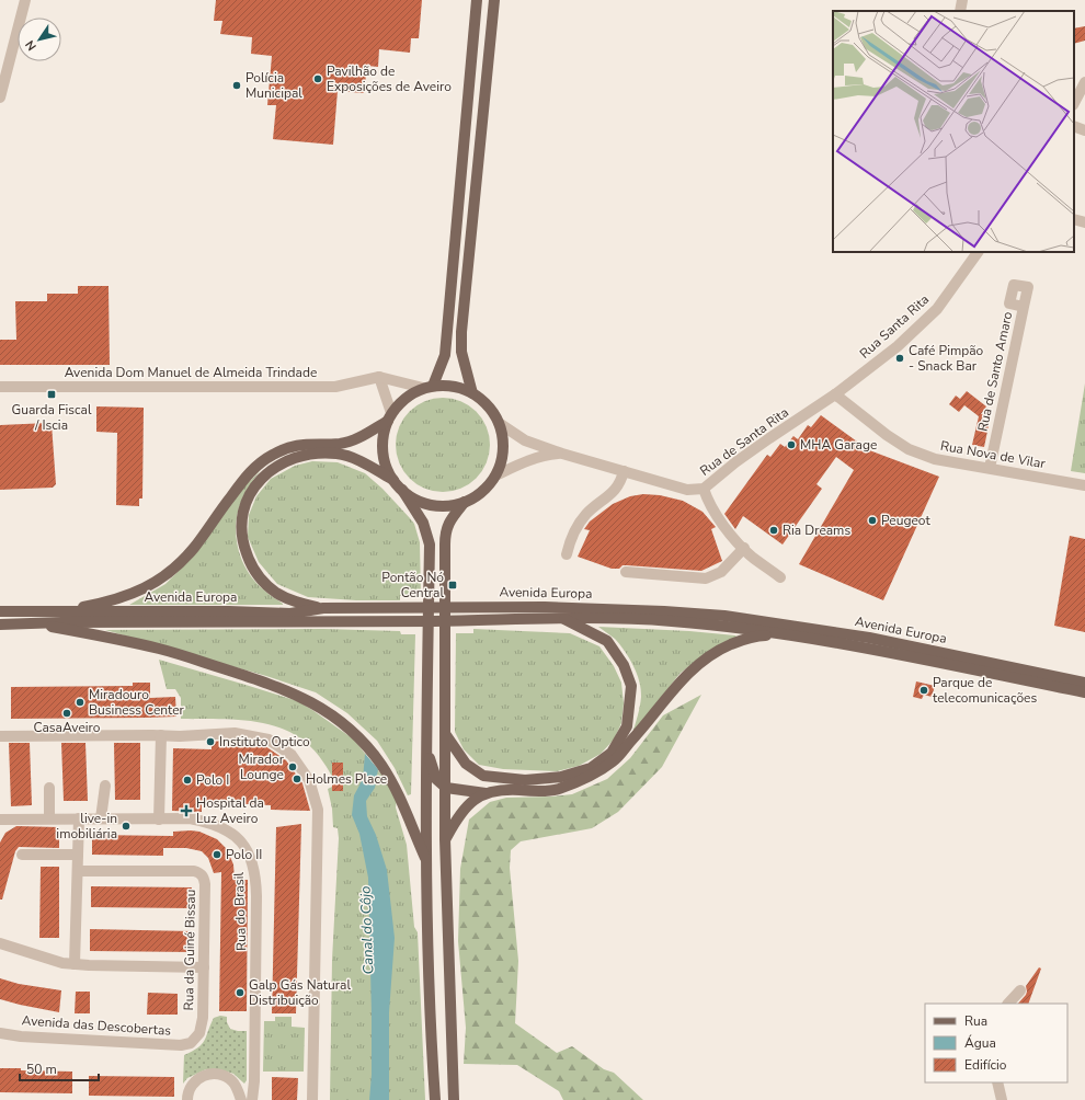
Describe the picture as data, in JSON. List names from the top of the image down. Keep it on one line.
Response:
{"streets":{"main road":["Avenida Europa"],"street":["Rua Santa Rita","Rua de Santo Amaro","Avenida Dom Manuel de Almeida Trindade","Rua de Santa Rita","Rua Nova de Vilar","Rua do Brasil","Rua da Guiné Bissau","Avenida das Descobertas"]},"crossings":[["Rua Santa Rita","Rua de Santa Rita"],["Rua Santa Rita","Rua Nova de Vilar"],["Rua de Santo Amaro","Rua Nova de Vilar"],["Avenida Dom Manuel de Almeida Trindade","Rua de Santa Rita"],["Rua de Santa Rita","Rua Nova de Vilar"],["Rua da Guiné Bissau","Avenida das Descobertas"]],"water":["Canal do Côjo"],"places":{"other":["Pavilhão de Exposições de Aveiro","Polícia Municipal","Café Pimpão - Snack Bar","MHA Garage","Peugeot","Ria Dreams","Parque de telecomunicações","Miradouro Business Center","CasaAveiro","Instituto Optico","Mirador Lounge","Holmes Place","Polo I","live-in imobiliária","Polo II","Galp Gás Natural Distribuição"],"transit":["Guarda Fiscal / Iscia","Pontão Nó Central"],"health":["Hospital da Luz Aveiro"]},"legend":["Rua","Água","Edifício"],"scale_bar":"50 m","north":"bottom left"}
